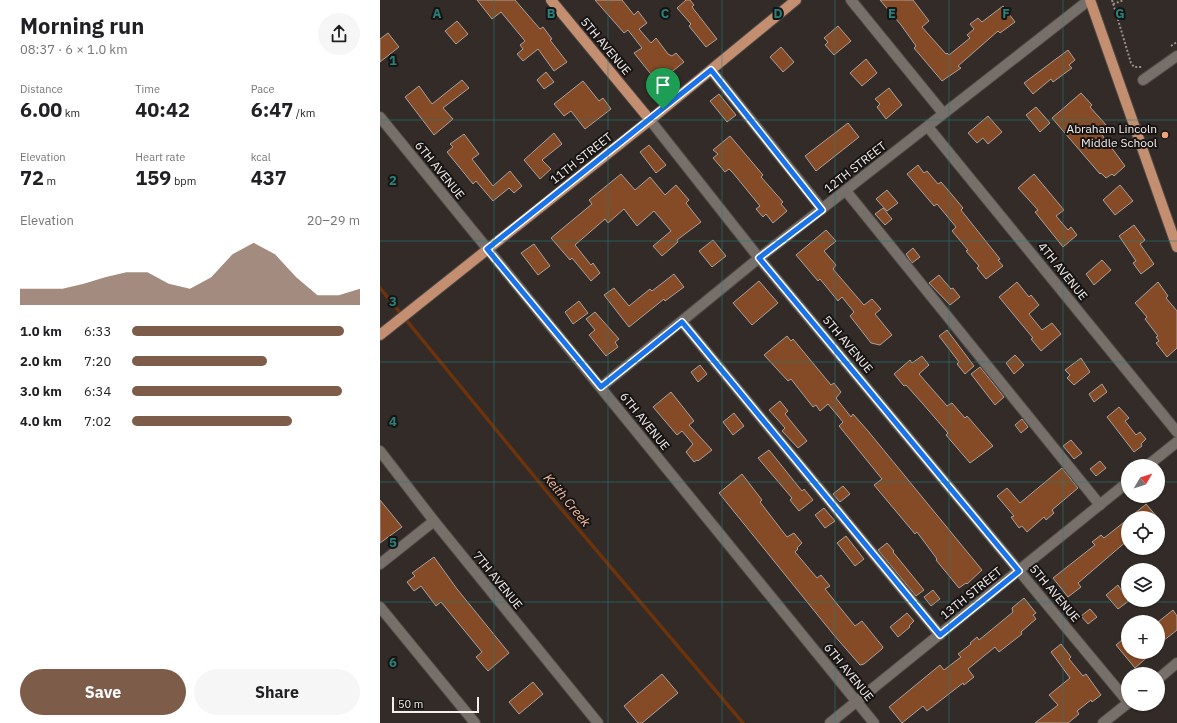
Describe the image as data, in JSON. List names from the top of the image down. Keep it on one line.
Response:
{"streets":{"main road":["5TH AVENUE","11TH STREET"],"street":["12TH STREET","6TH AVENUE","4TH AVENUE","7TH AVENUE","13TH STREET"]},"crossings":[["5TH AVENUE","11TH STREET"],["5TH AVENUE","12TH STREET"],["5TH AVENUE","13TH STREET"],["11TH STREET","6TH AVENUE"],["12TH STREET","6TH AVENUE"],["12TH STREET","4TH AVENUE"],["6TH AVENUE","13TH STREET"]],"water":["Keith Creek"],"places":["Abraham Lincoln Middle School"],"scale_bar":"50 m","north":"top right","page":{"heading":["Morning run","08:37 · 6 × 1.0 km"],"stats":[["Distance","6.00 km"],["Time","40:42"],["Pace","6:47 /km"],["Elevation","72 m"],["Heart rate","159 bpm"],["kcal","437"]],"chart":["Elevation","20–29 m"],"list":[{"name":"1.0 km","note":"6:33"},{"name":"2.0 km","note":"7:20"},{"name":"3.0 km","note":"6:34"},{"name":"4.0 km","note":"7:02"}],"map_buttons":["+","−"],"buttons":["Save","Share"],"scale":"50 m"},"grid":{"columns":["A","B","C","D","E","F","G"],"rows":["1","2","3","4","5","6"]}}
